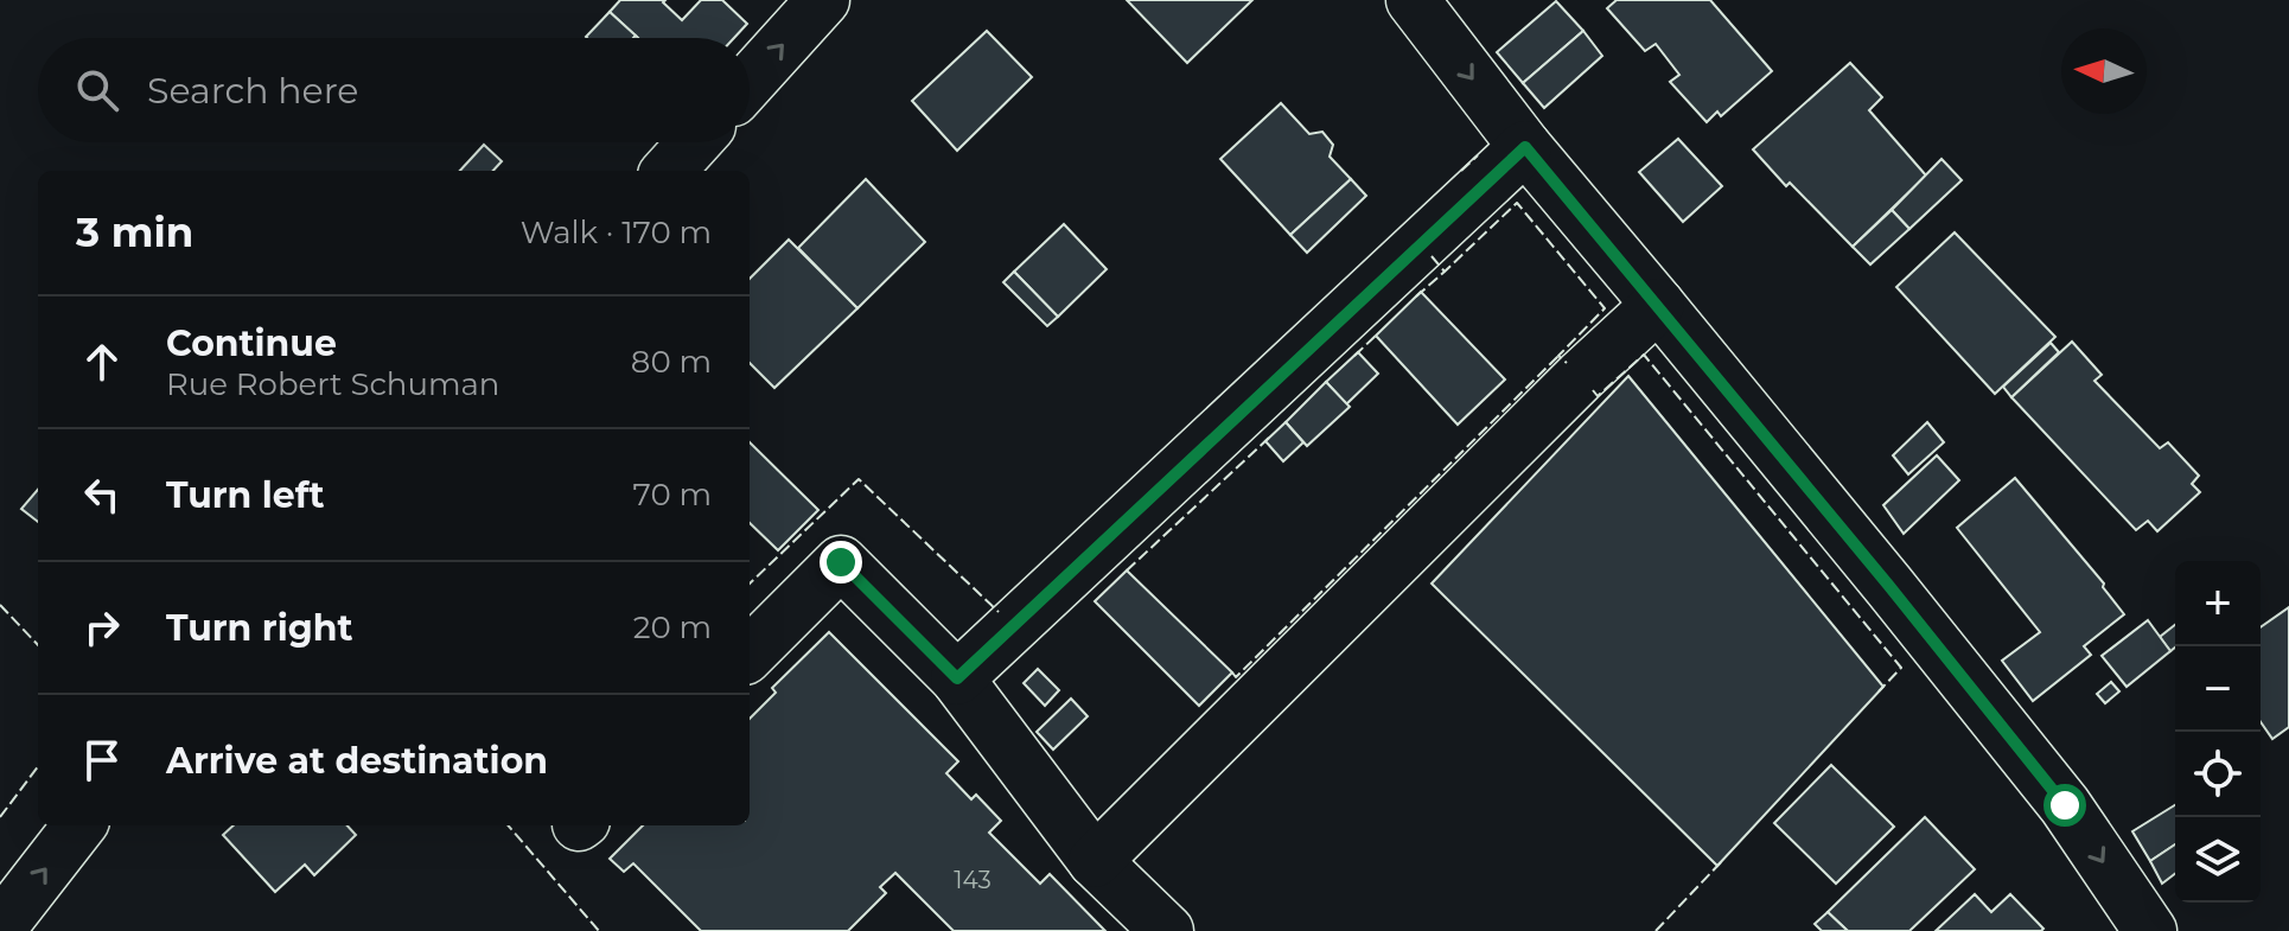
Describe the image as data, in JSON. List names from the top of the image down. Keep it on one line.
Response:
{"house_numbers":["143"],"north":"left","page":{"search":"Search here","heading":["3 min","Walk · 170 m"],"list":[["Continue","Rue Robert Schuman","80 m"],["Turn left","70 m"],["Turn right","20 m"],"Arrive at destination"],"map_buttons":["+","−"]}}
